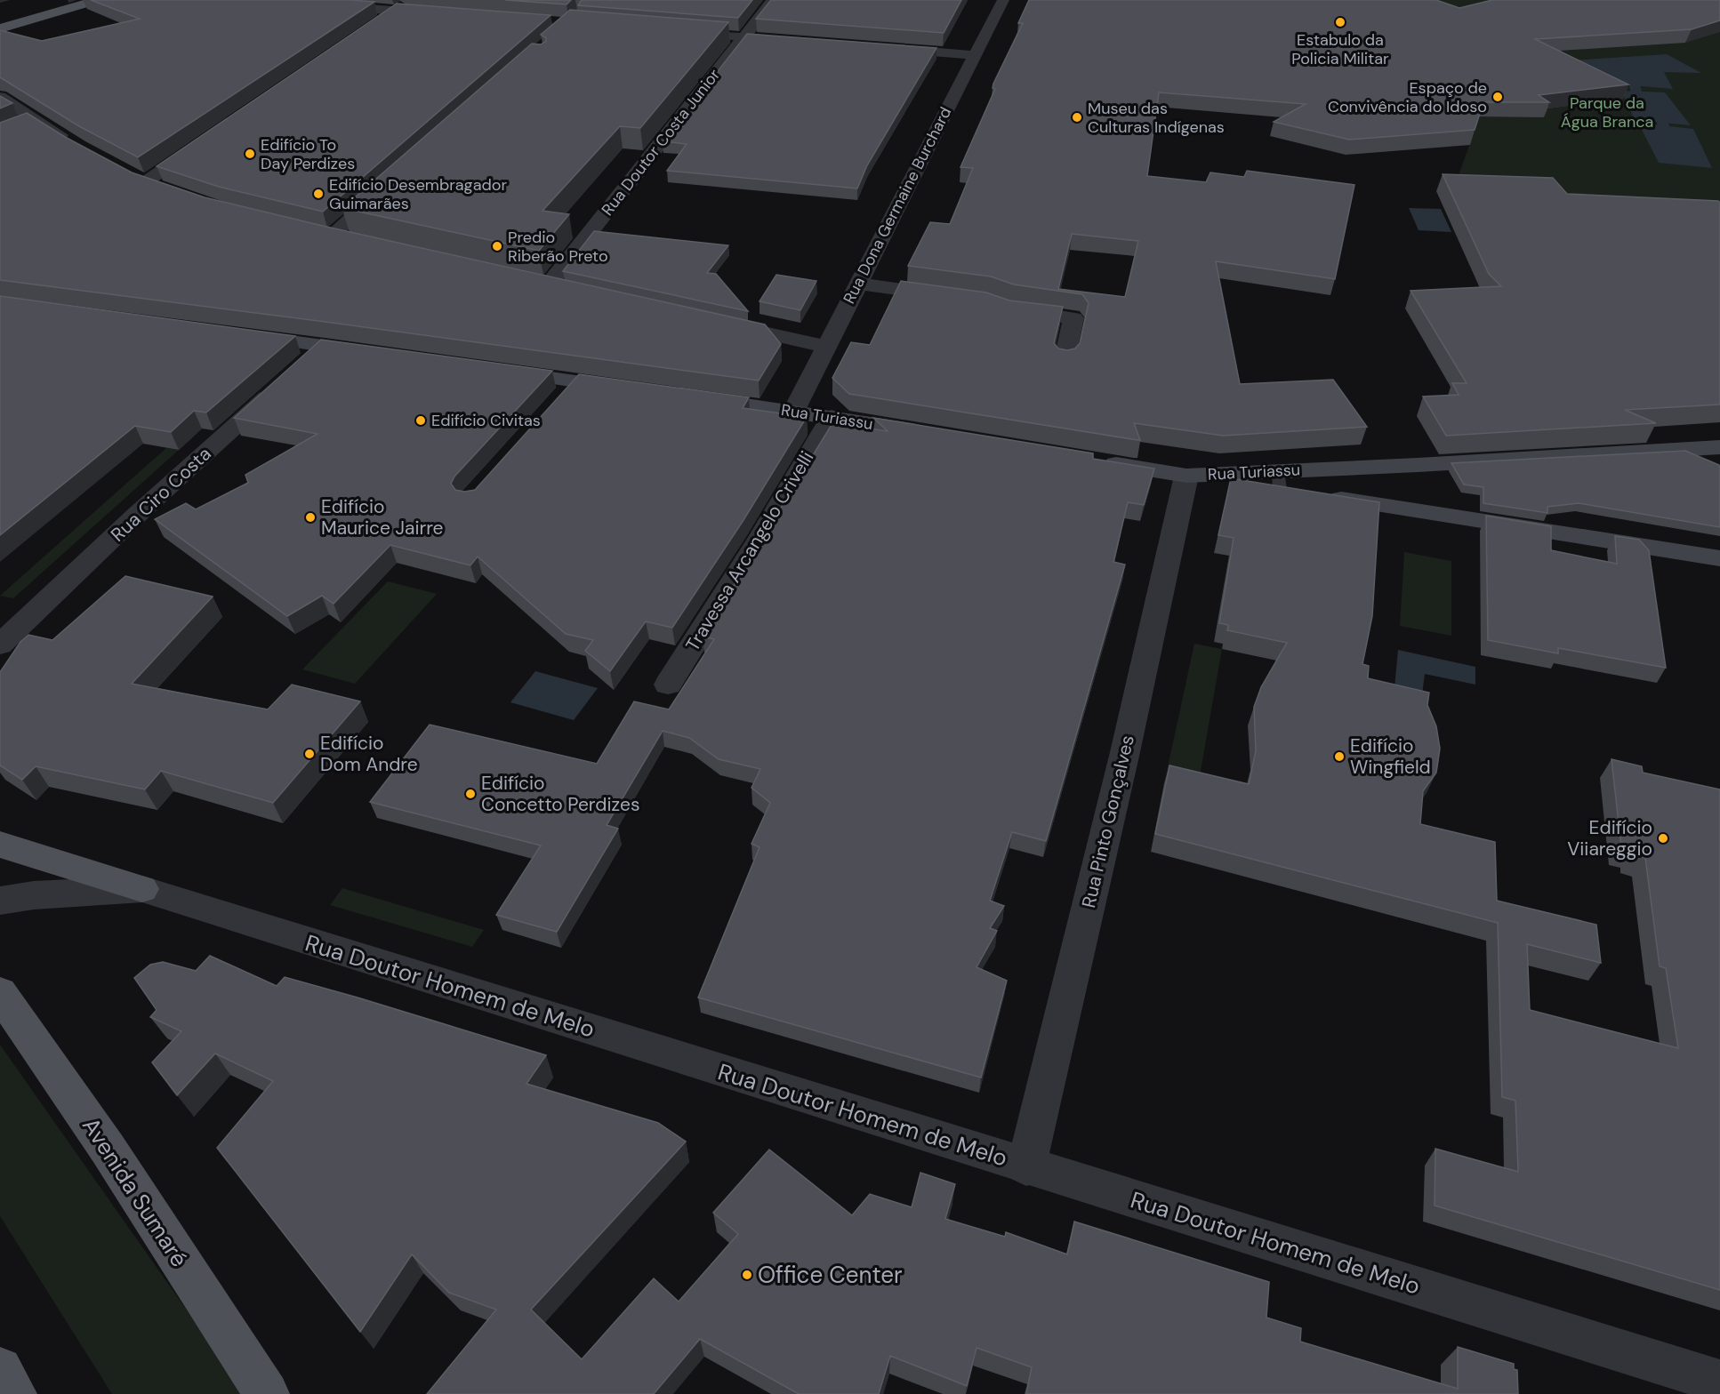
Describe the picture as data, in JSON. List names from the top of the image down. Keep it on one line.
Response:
{"streets":{"main road":["Avenida Sumaré"],"street":["Rua Doutor Costa Junior","Rua Dona Germaine Burchard","Rua Turiassu","Rua Ciro Costa","Travessa Arcangelo Crivelli","Rua Pinto Gonçalves","Rua Doutor Homem de Melo"]},"crossings":[["Rua Dona Germaine Burchard","Rua Turiassu"],["Rua Turiassu","Travessa Arcangelo Crivelli"],["Rua Turiassu","Rua Pinto Gonçalves"],["Rua Pinto Gonçalves","Rua Doutor Homem de Melo"]],"parks":["Parque da Água Branca"],"places":["Estabulo da Policia Militar","Espaço de Convivência do Idoso","Museu das Culturas Indígenas","Edifício To Day Perdizes","Edifício Desembragador Guimarães","Predio Riberão Preto","Edifício Civitas","Edifício Maurice Jairre","Edifício Dom Andre","Edifício Wingfield","Edifício Concetto Perdizes","Edifício Viiareggio","Office Center"]}
